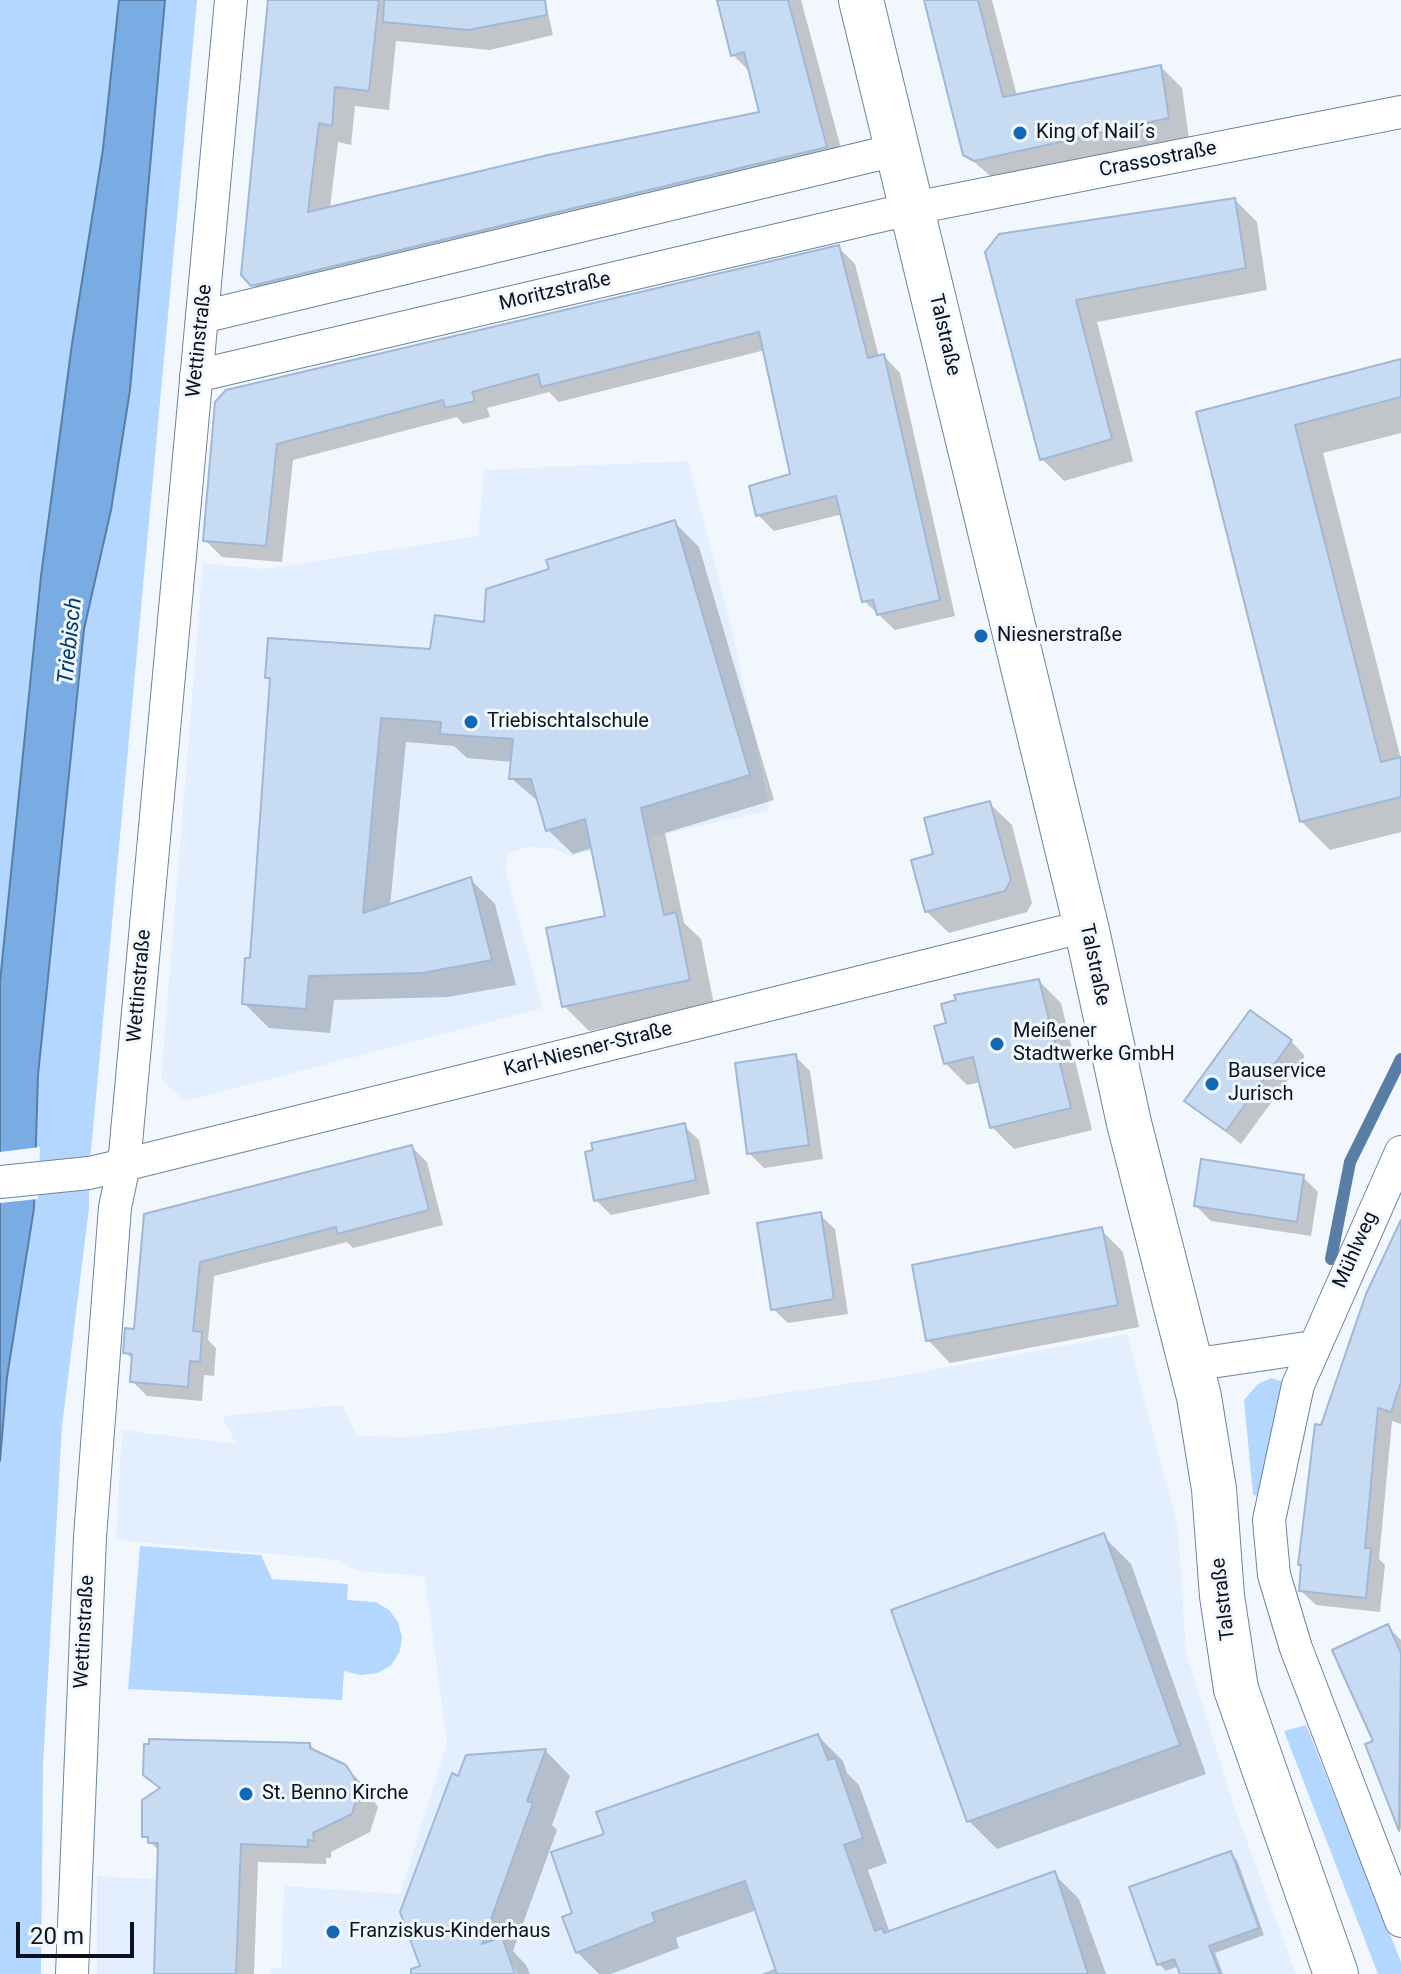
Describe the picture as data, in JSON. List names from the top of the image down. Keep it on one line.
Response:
{"streets":{"main road":["Talstraße"],"street":["Crassostraße","Moritzstraße","Wettinstraße","Karl-Niesner-Straße","Mühlweg"]},"crossings":[["Crassostraße","Moritzstraße"],["Crassostraße","Talstraße"],["Moritzstraße","Talstraße"],["Moritzstraße","Wettinstraße"],["Talstraße","Karl-Niesner-Straße"],["Wettinstraße","Karl-Niesner-Straße"]],"water":["Triebisch"],"places":["King of Nail´s","Niesnerstraße","Triebischtalschule","Meißener Stadtwerke GmbH","Bauservice Jurisch","St. Benno Kirche","Franziskus-Kinderhaus"],"scale_bar":"20 m"}
